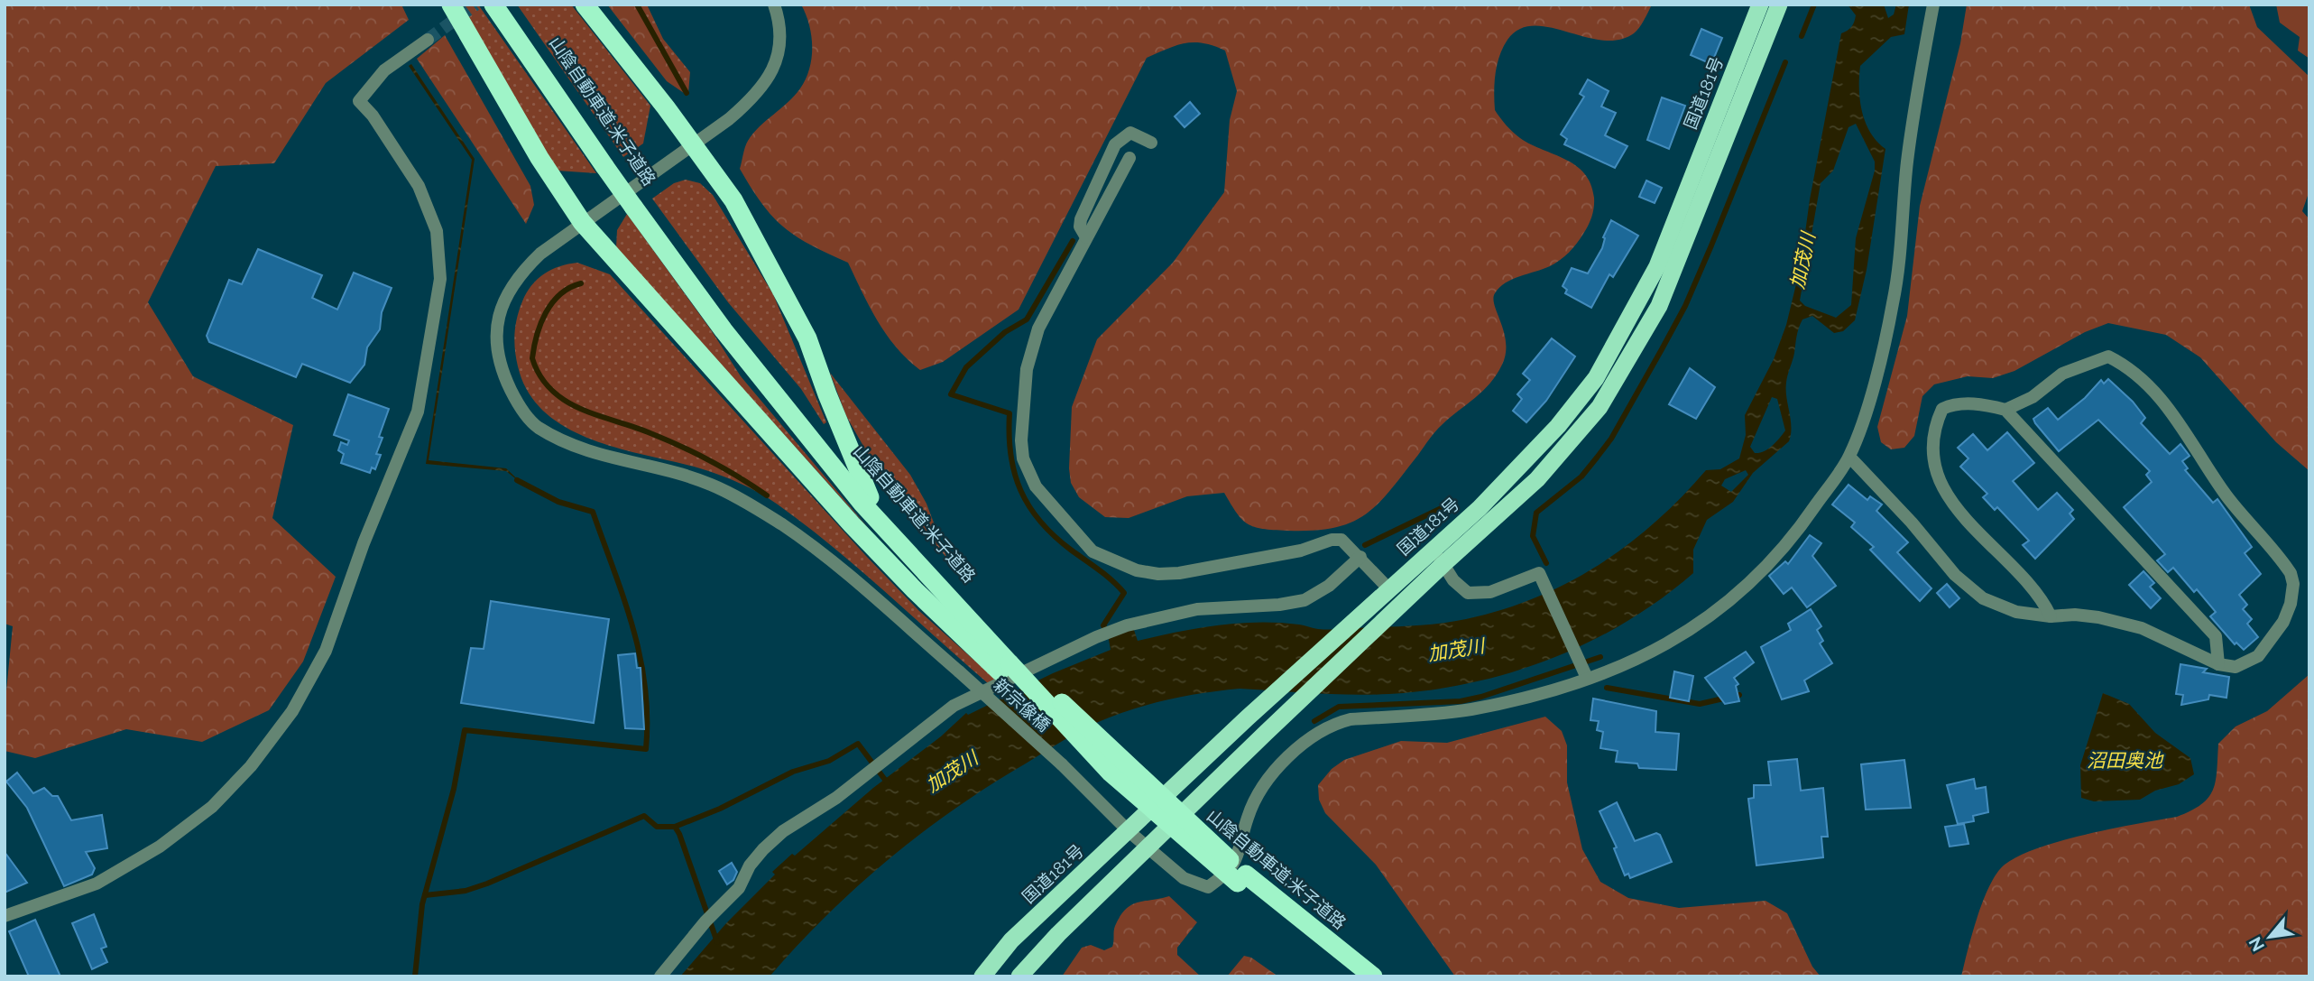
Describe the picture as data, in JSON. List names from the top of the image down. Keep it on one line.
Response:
{"streets":{"highway":["国道181号","山陰自動車道;米子道路"],"street":["新宗像橋"]},"crossings":[["国道181号","新宗像橋"]],"water":["加茂川","沼田奥池"],"north":"bottom left"}
